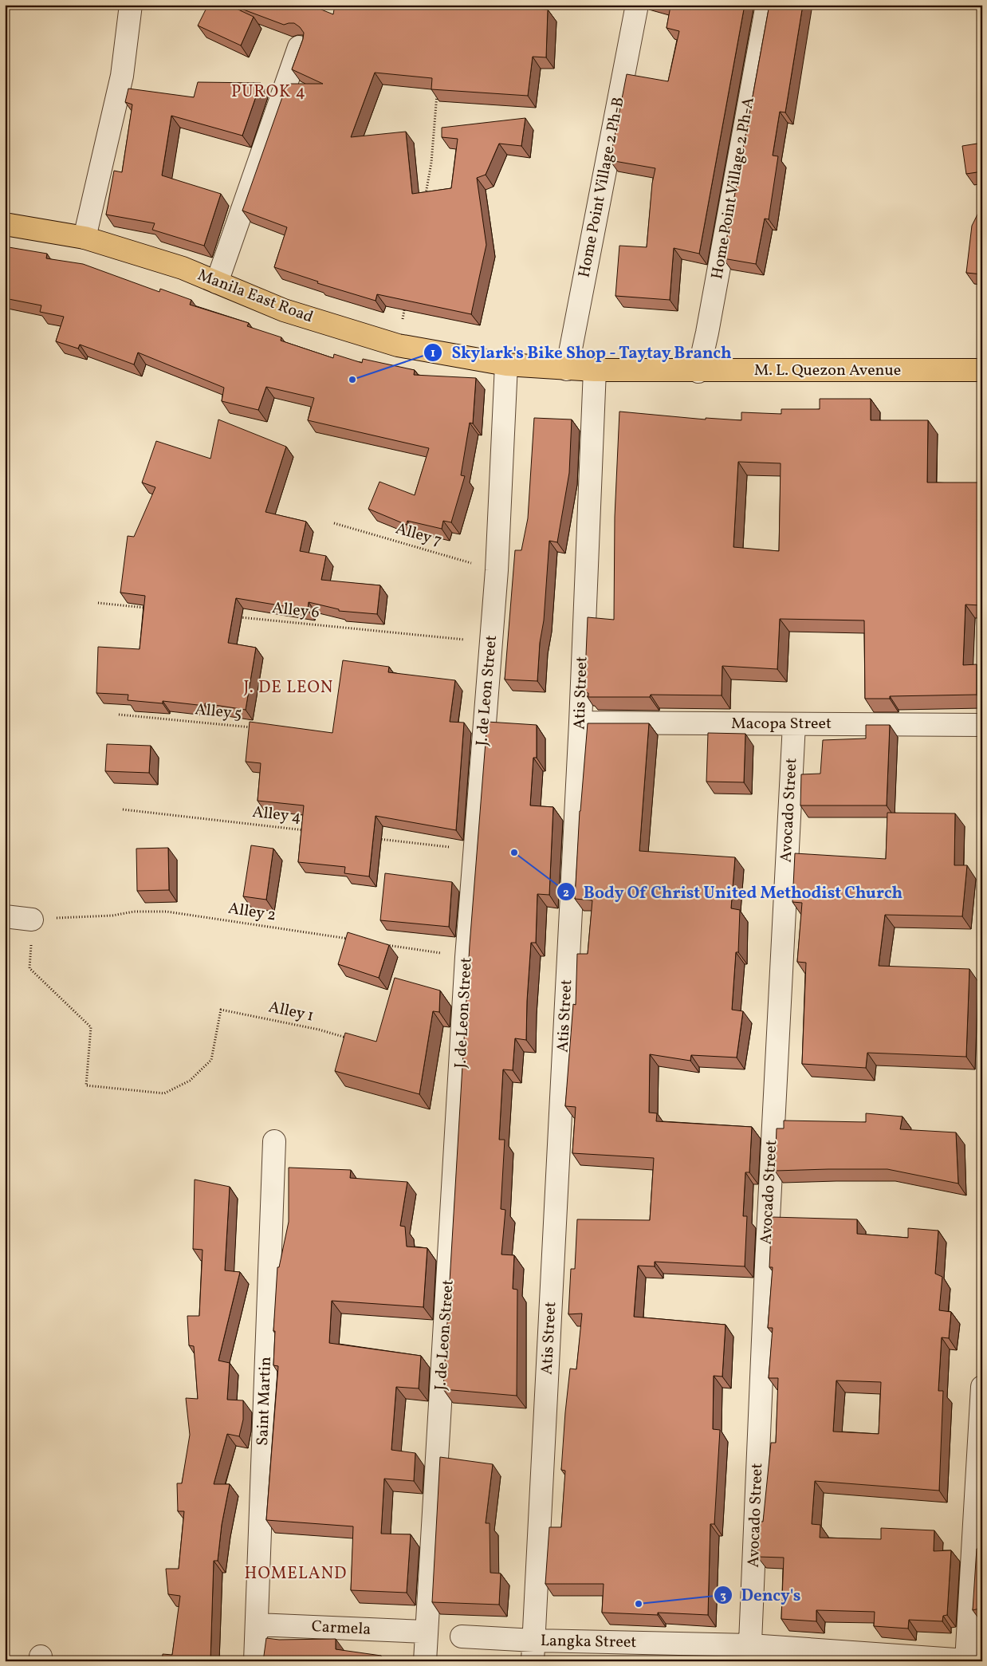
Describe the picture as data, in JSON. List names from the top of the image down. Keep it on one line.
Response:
{"streets":{"main road":["Manila East Road","M. L. Quezon Avenue"],"street":["Home Point Village 2 Ph-B","Home Point Village 2 Ph-A","J. de Leon Street","Atis Street","Macopa Street","Avocado Street","Saint Martin","Carmela","Langka Street"],"path":["Alley 7","Alley 6","Alley 5","Alley 4","Alley 2","Alley 1"]},"crossings":[["Home Point Village 2 Ph-B","M. L. Quezon Avenue"],["Home Point Village 2 Ph-A","M. L. Quezon Avenue"],["Manila East Road","M. L. Quezon Avenue"],["Manila East Road","J. de Leon Street"],["M. L. Quezon Avenue","J. de Leon Street"],["M. L. Quezon Avenue","Atis Street"],["Alley 7","J. de Leon Street"],["Alley 6","J. de Leon Street"],["J. de Leon Street","Carmela"],["Atis Street","Macopa Street"],["Atis Street","Langka Street"],["Macopa Street","Avocado Street"],["Avocado Street","Langka Street"],["Alley 2","Alley 1"],["Saint Martin","Carmela"]],"districts":["PUROK 4","J. DE LEON","HOMELAND"],"places":["Skylark's Bike Shop - Taytay Branch","Body Of Christ United Methodist Church","Dency's"]}
